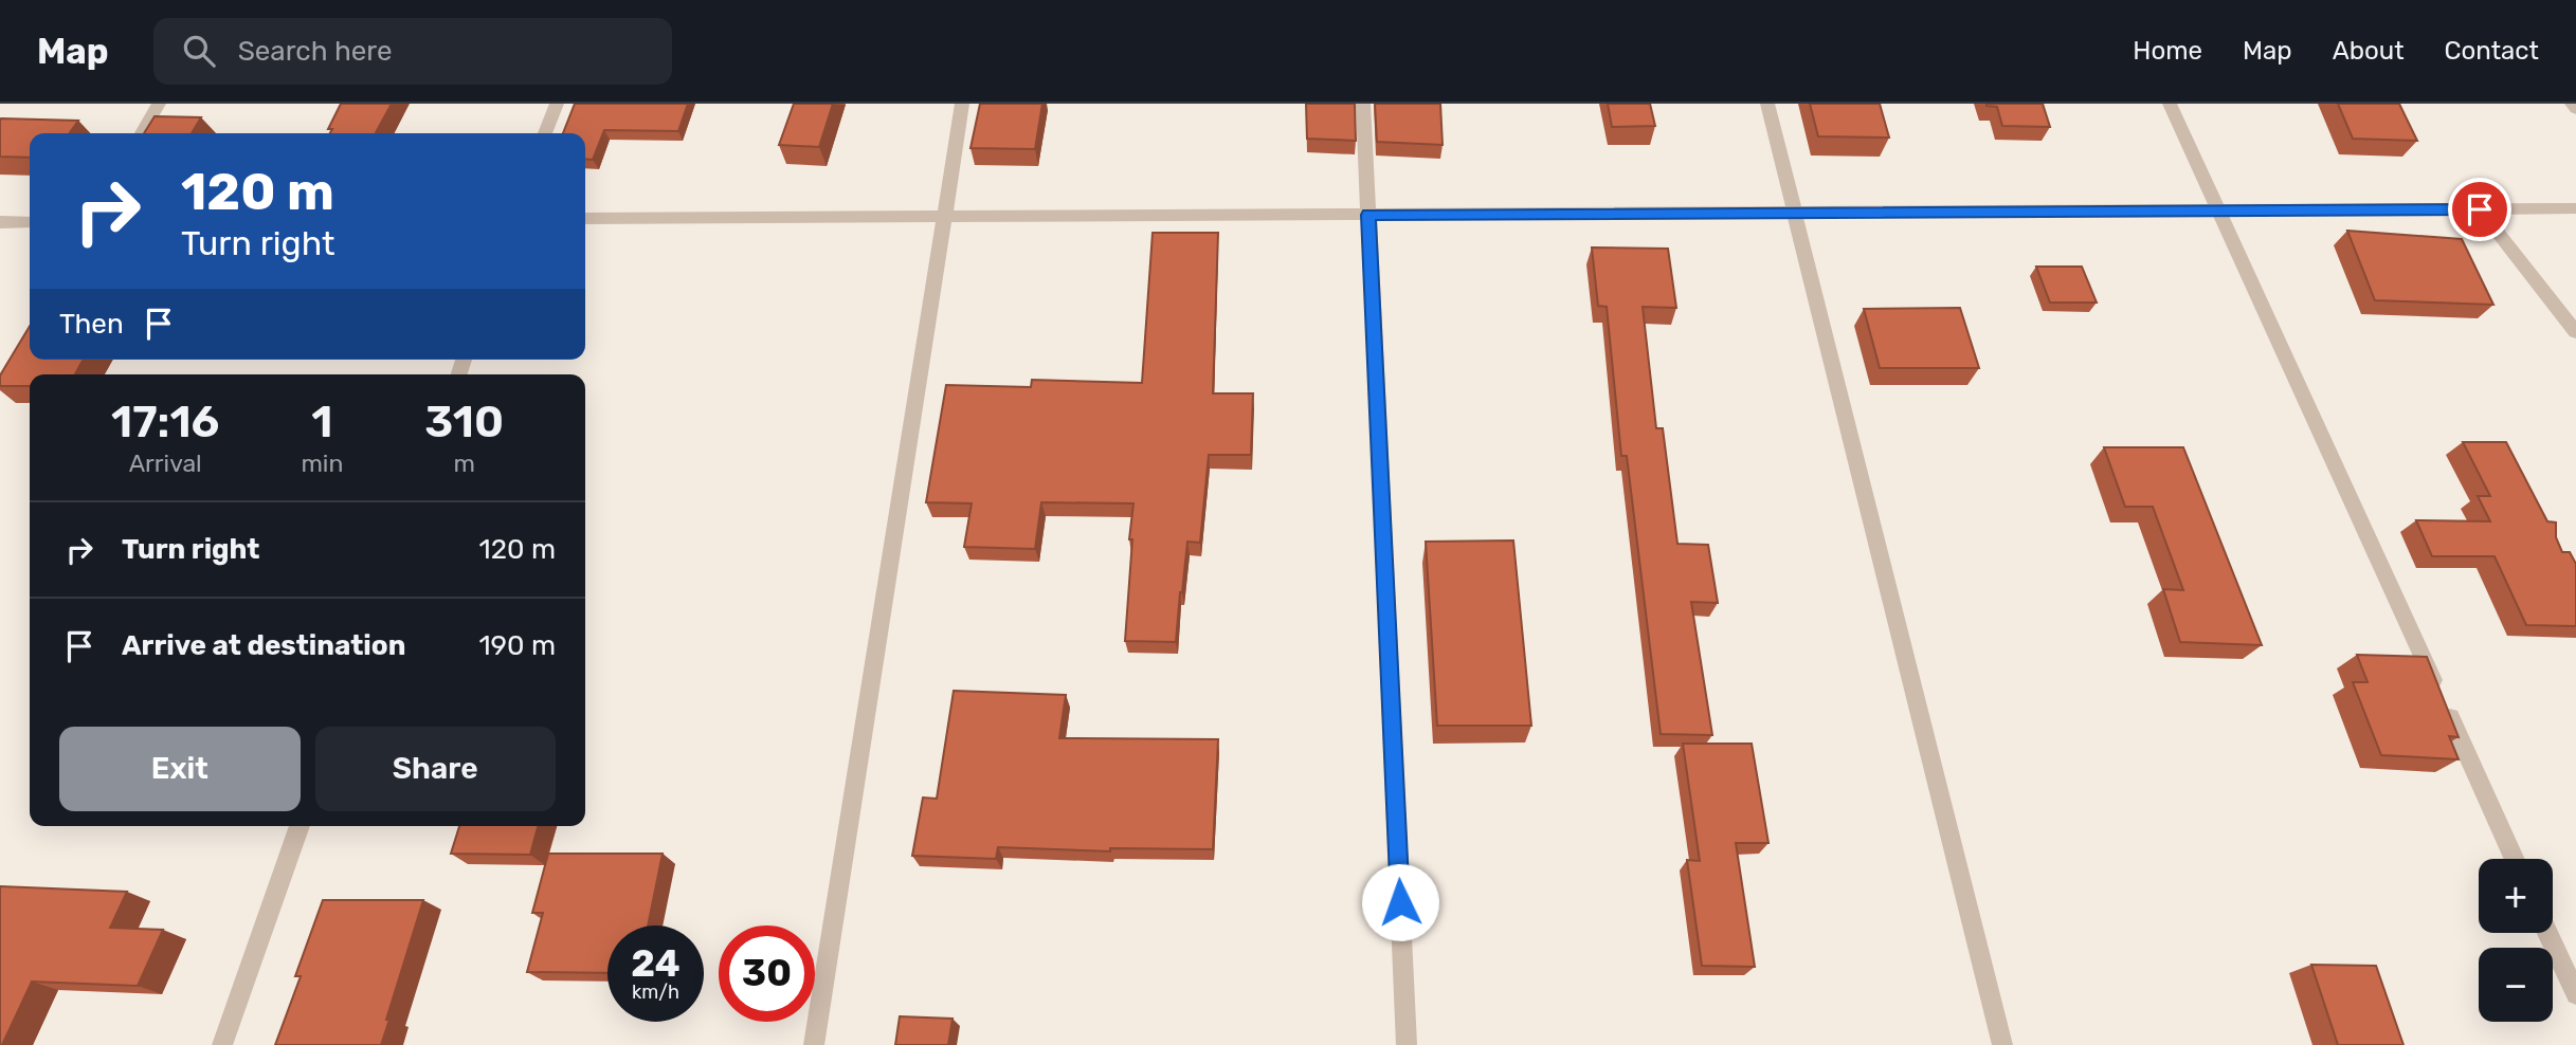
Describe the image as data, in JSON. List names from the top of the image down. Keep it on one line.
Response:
{"page":{"header":"Map","search":"Search here","nav":["Home","Map","About","Contact"],"turn":["120 m","Turn right"],"then":"Then","eta":["17:16","Arrival","1","min","310","m"],"list":[{"name":"Turn right","value":"120 m"},{"name":"Arrive at destination","value":"190 m"}],"buttons":["Exit","Share"],"map_buttons":["+","−"],"speed":"24 km/h","limit":"30"}}
